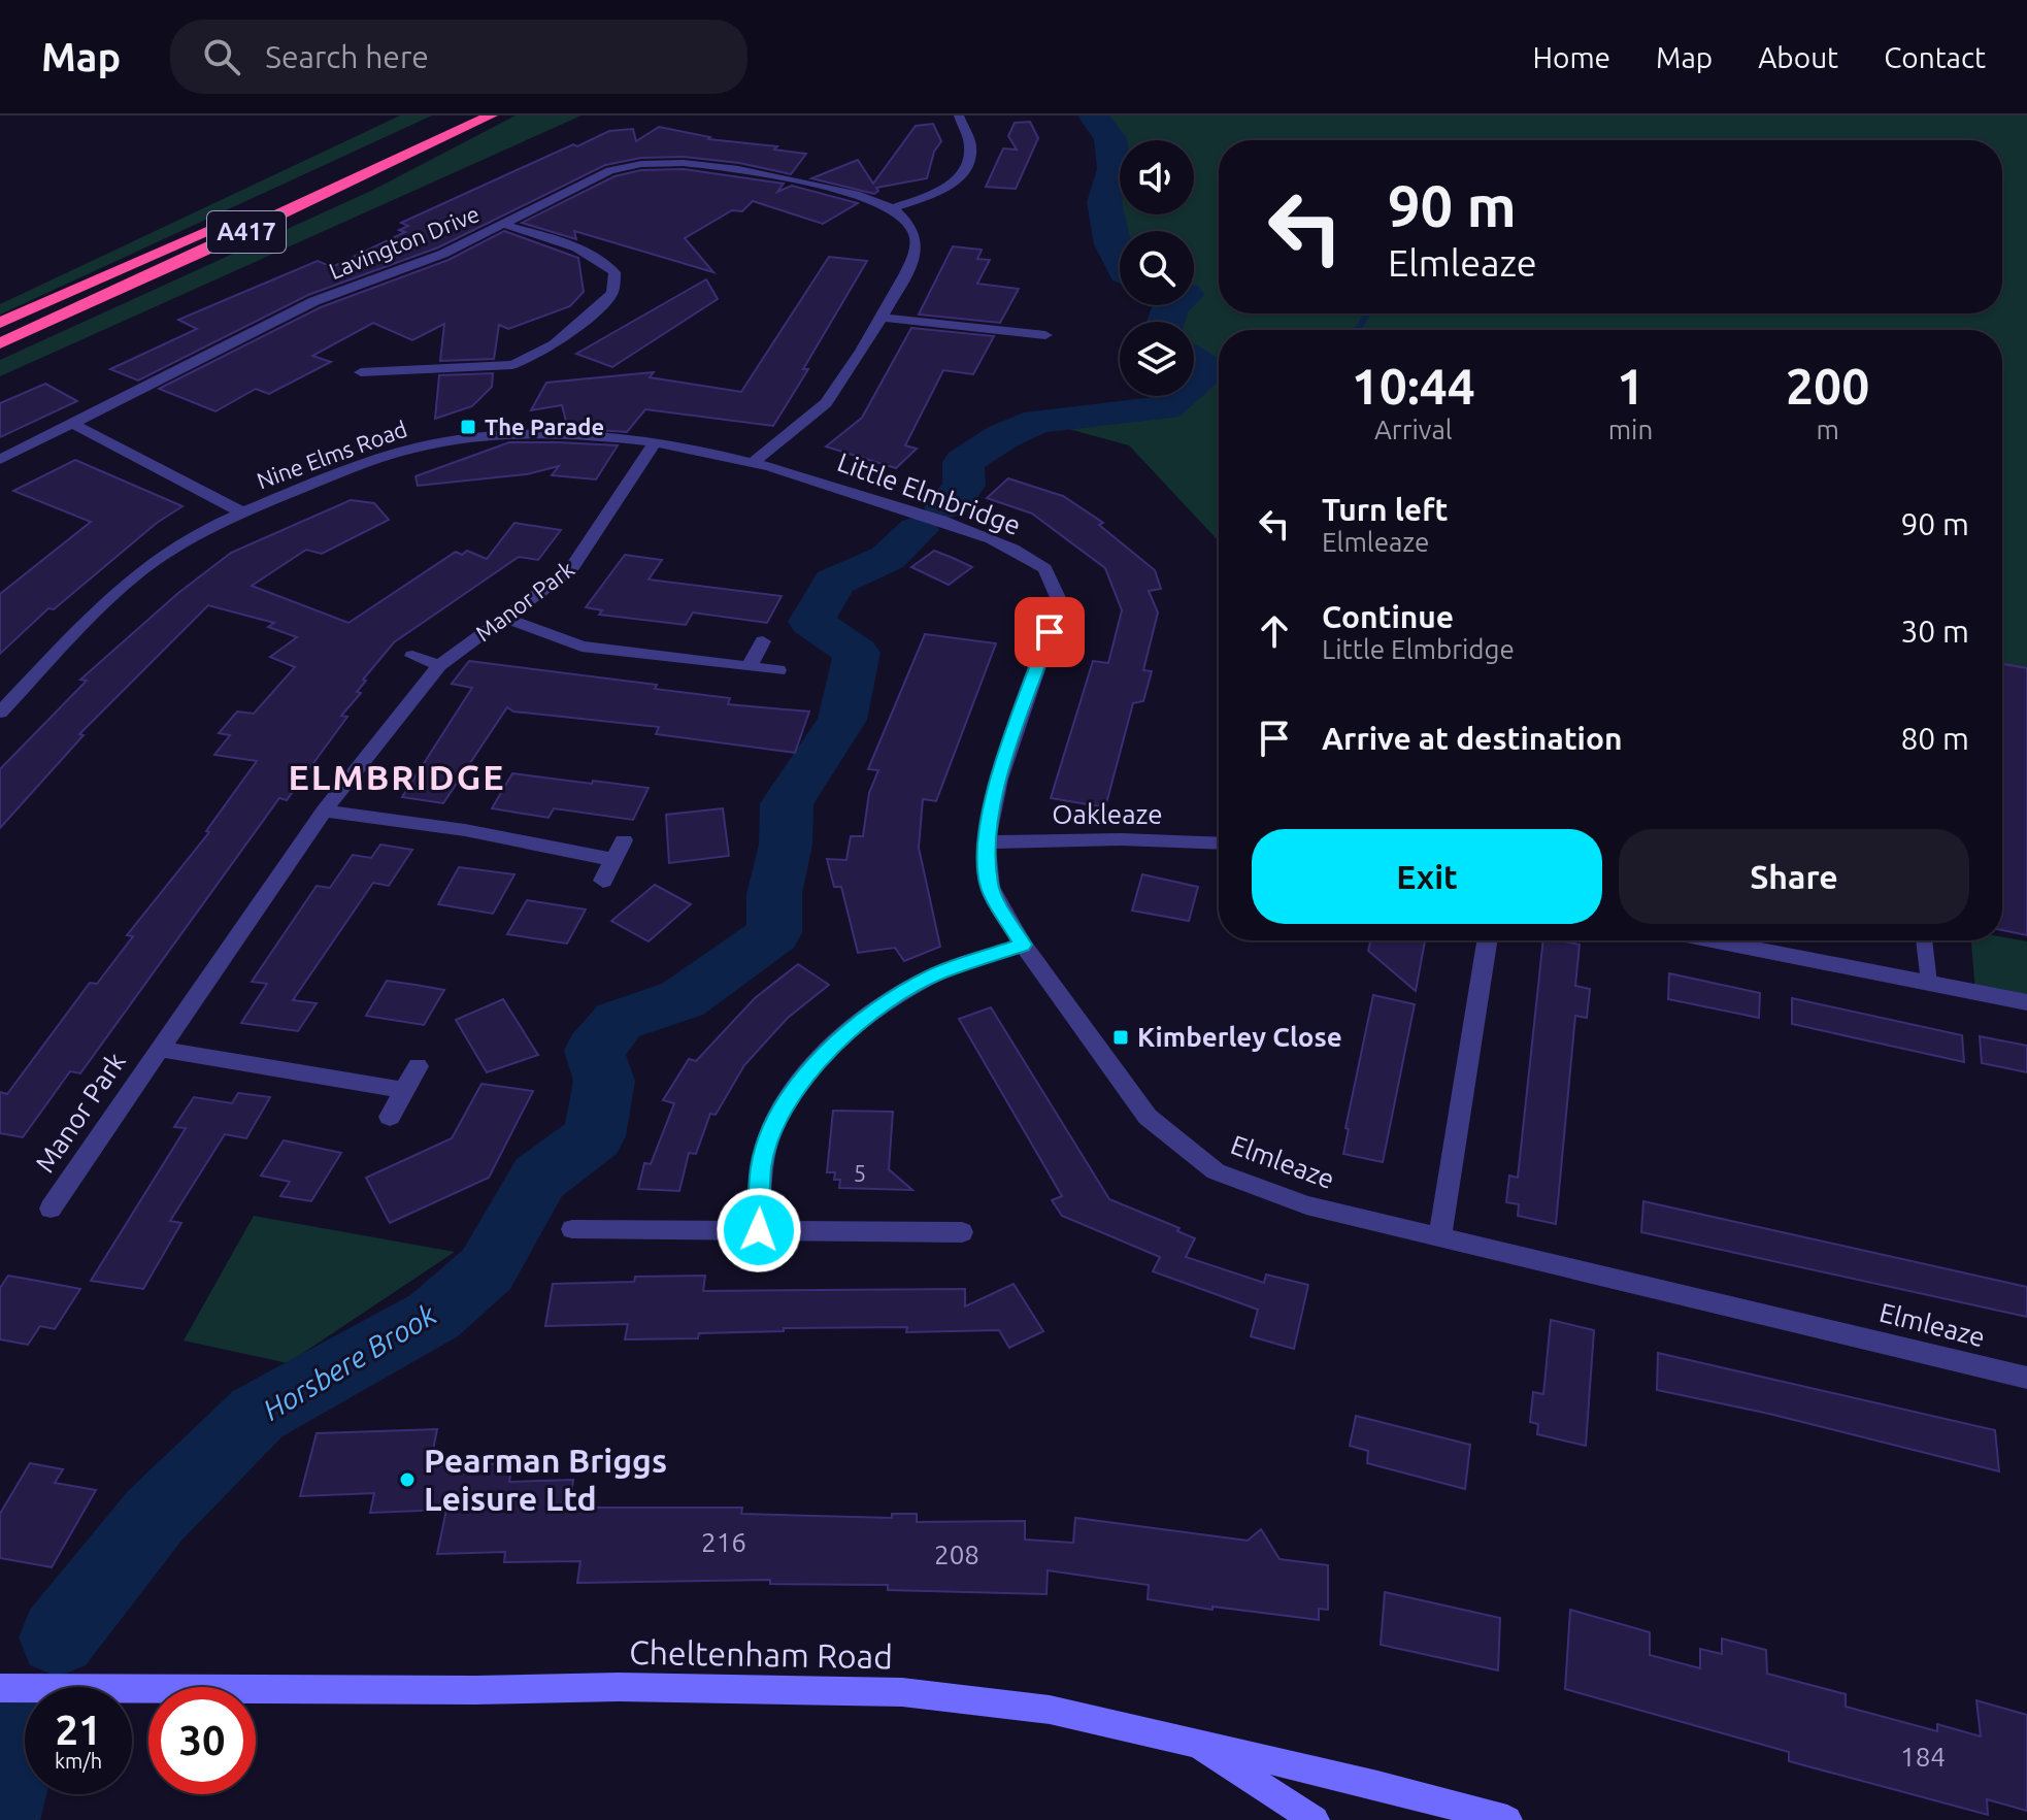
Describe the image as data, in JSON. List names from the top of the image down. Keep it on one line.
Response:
{"streets":{"highway":["A417"],"main road":["Cheltenham Road"],"street":["Lavington Drive","Nine Elms Road","Little Elmbridge","Manor Park","Oakleaze","Elmleaze"]},"crossings":[["Nine Elms Road","Little Elmbridge"],["Nine Elms Road","Manor Park"],["Little Elmbridge","Oakleaze"],["Little Elmbridge","Elmleaze"],["Oakleaze","Elmleaze"]],"districts":["ELMBRIDGE"],"water":["Horsbere Brook"],"places":{"transit":["The Parade","Kimberley Close"],"other":["Pearman Briggs Leisure Ltd"]},"house_numbers":["5","216","208","184"],"page":{"header":"Map","search":"Search here","nav":["Home","Map","About","Contact"],"turn":["90 m","Elmleaze"],"eta":["10:44","Arrival","1","min","200","m"],"list":[{"name":"Turn left","note":"Elmleaze","value":"90 m"},{"name":"Continue","note":"Little Elmbridge","value":"30 m"},{"name":"Arrive at destination","value":"80 m"}],"buttons":["Exit","Share"],"speed":"21 km/h","limit":"30"}}
